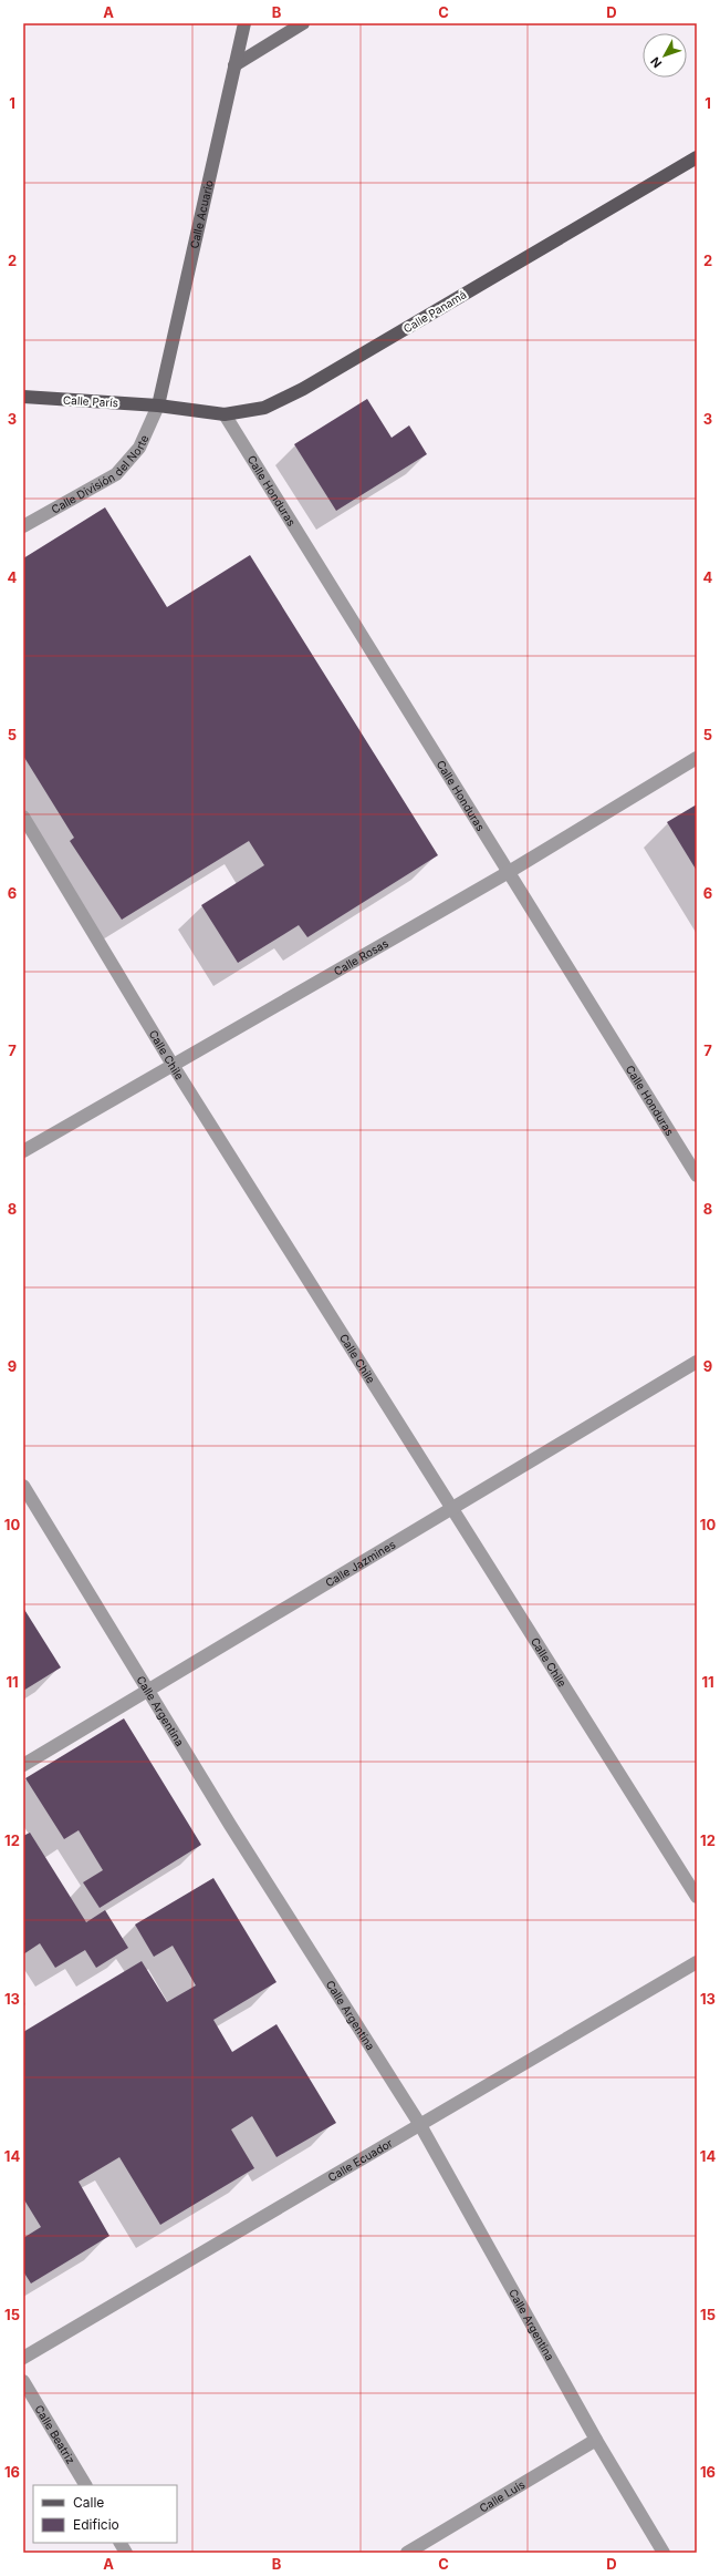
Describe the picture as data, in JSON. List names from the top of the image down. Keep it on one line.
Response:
{"streets":{"main road":["Calle Acuario","Calle Panamá","Calle París"],"street":["Calle División del Norte","Calle Honduras","Calle Rosas","Calle Chile","Calle Jazmines","Calle Argentina","Calle Ecuador","Calle Beatriz","Calle Luis"]},"crossings":[["Calle Acuario","Calle Panamá"],["Calle Acuario","Calle París"],["Calle Acuario","Calle División del Norte"],["Calle Panamá","Calle París"],["Calle Panamá","Calle División del Norte"],["Calle Panamá","Calle Honduras"],["Calle París","Calle División del Norte"],["Calle Honduras","Calle Rosas"],["Calle Rosas","Calle Chile"],["Calle Chile","Calle Jazmines"],["Calle Jazmines","Calle Argentina"],["Calle Argentina","Calle Ecuador"],["Calle Argentina","Calle Luis"]],"legend":["Calle","Edificio"],"north":"bottom left","grid":{"columns":["A","B","C","D"],"rows":["1","2","3","4","5","6","7","8","9","10","11","12","13","14","15","16"]}}
